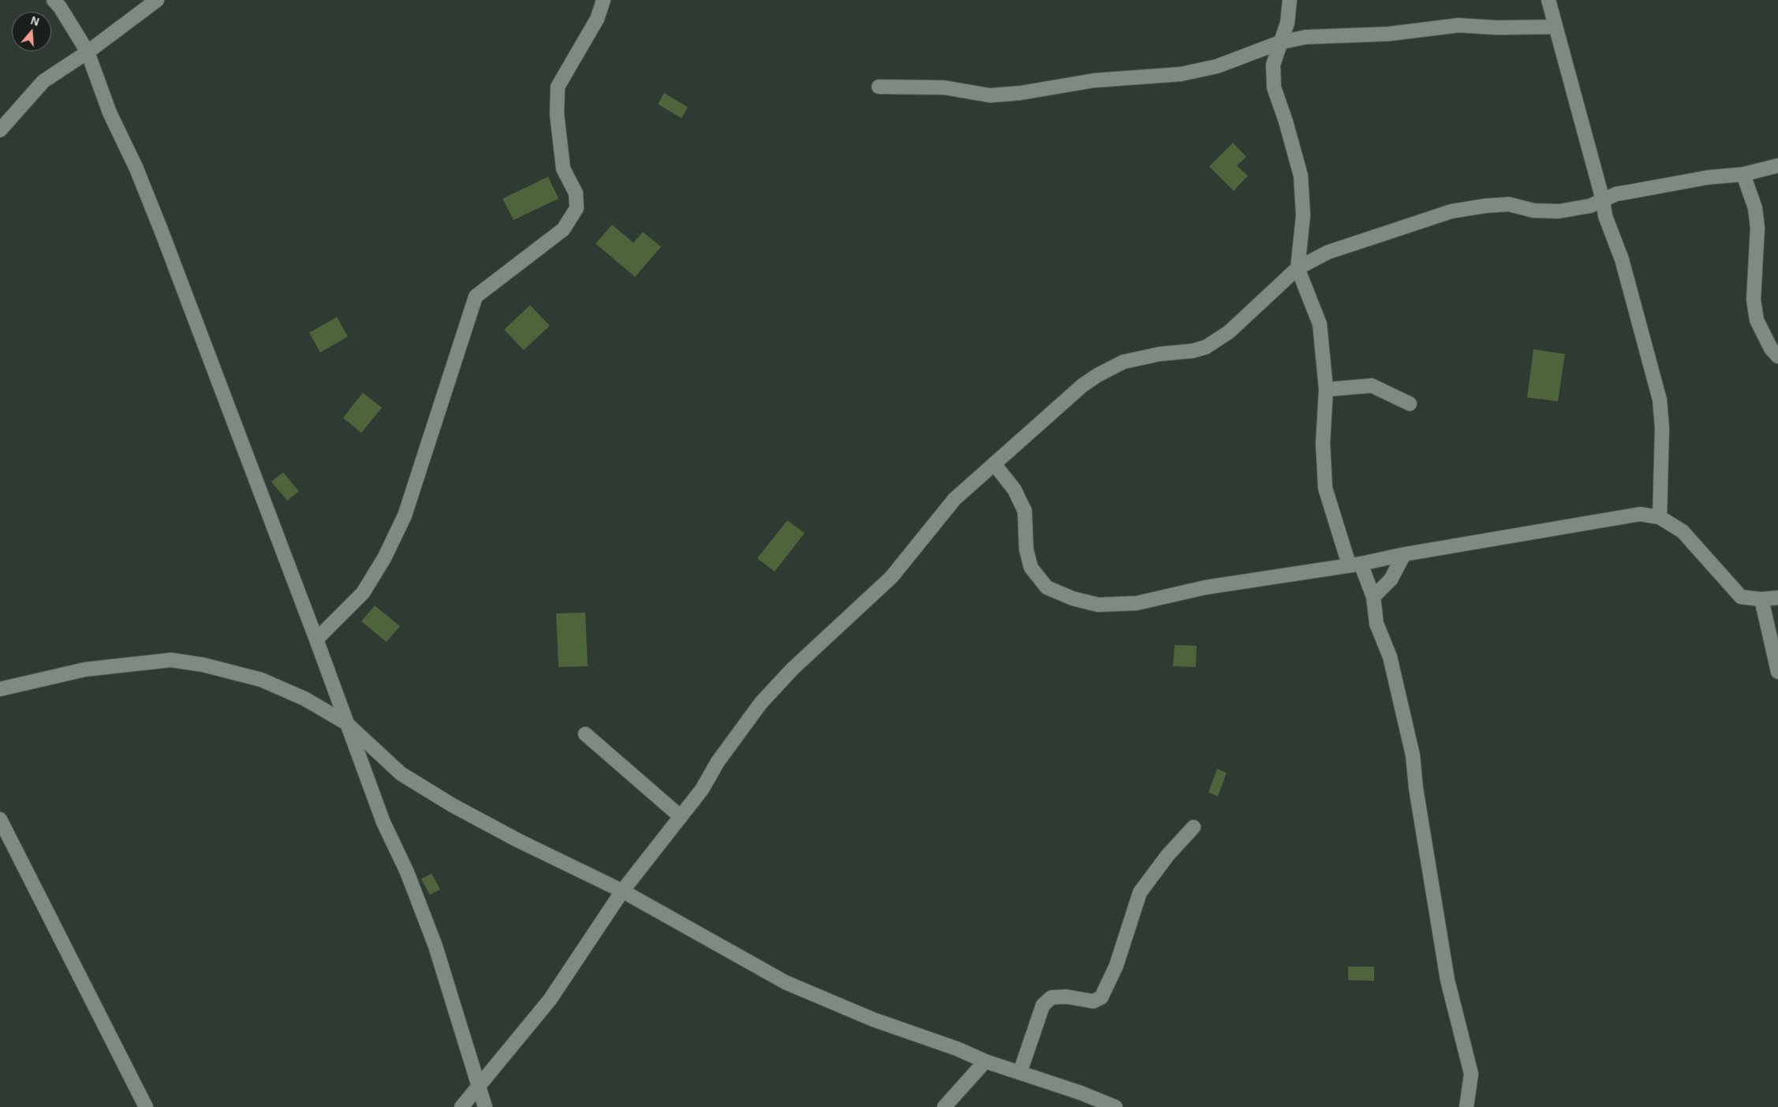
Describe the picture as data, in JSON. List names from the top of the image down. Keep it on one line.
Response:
{"north":"top"}
